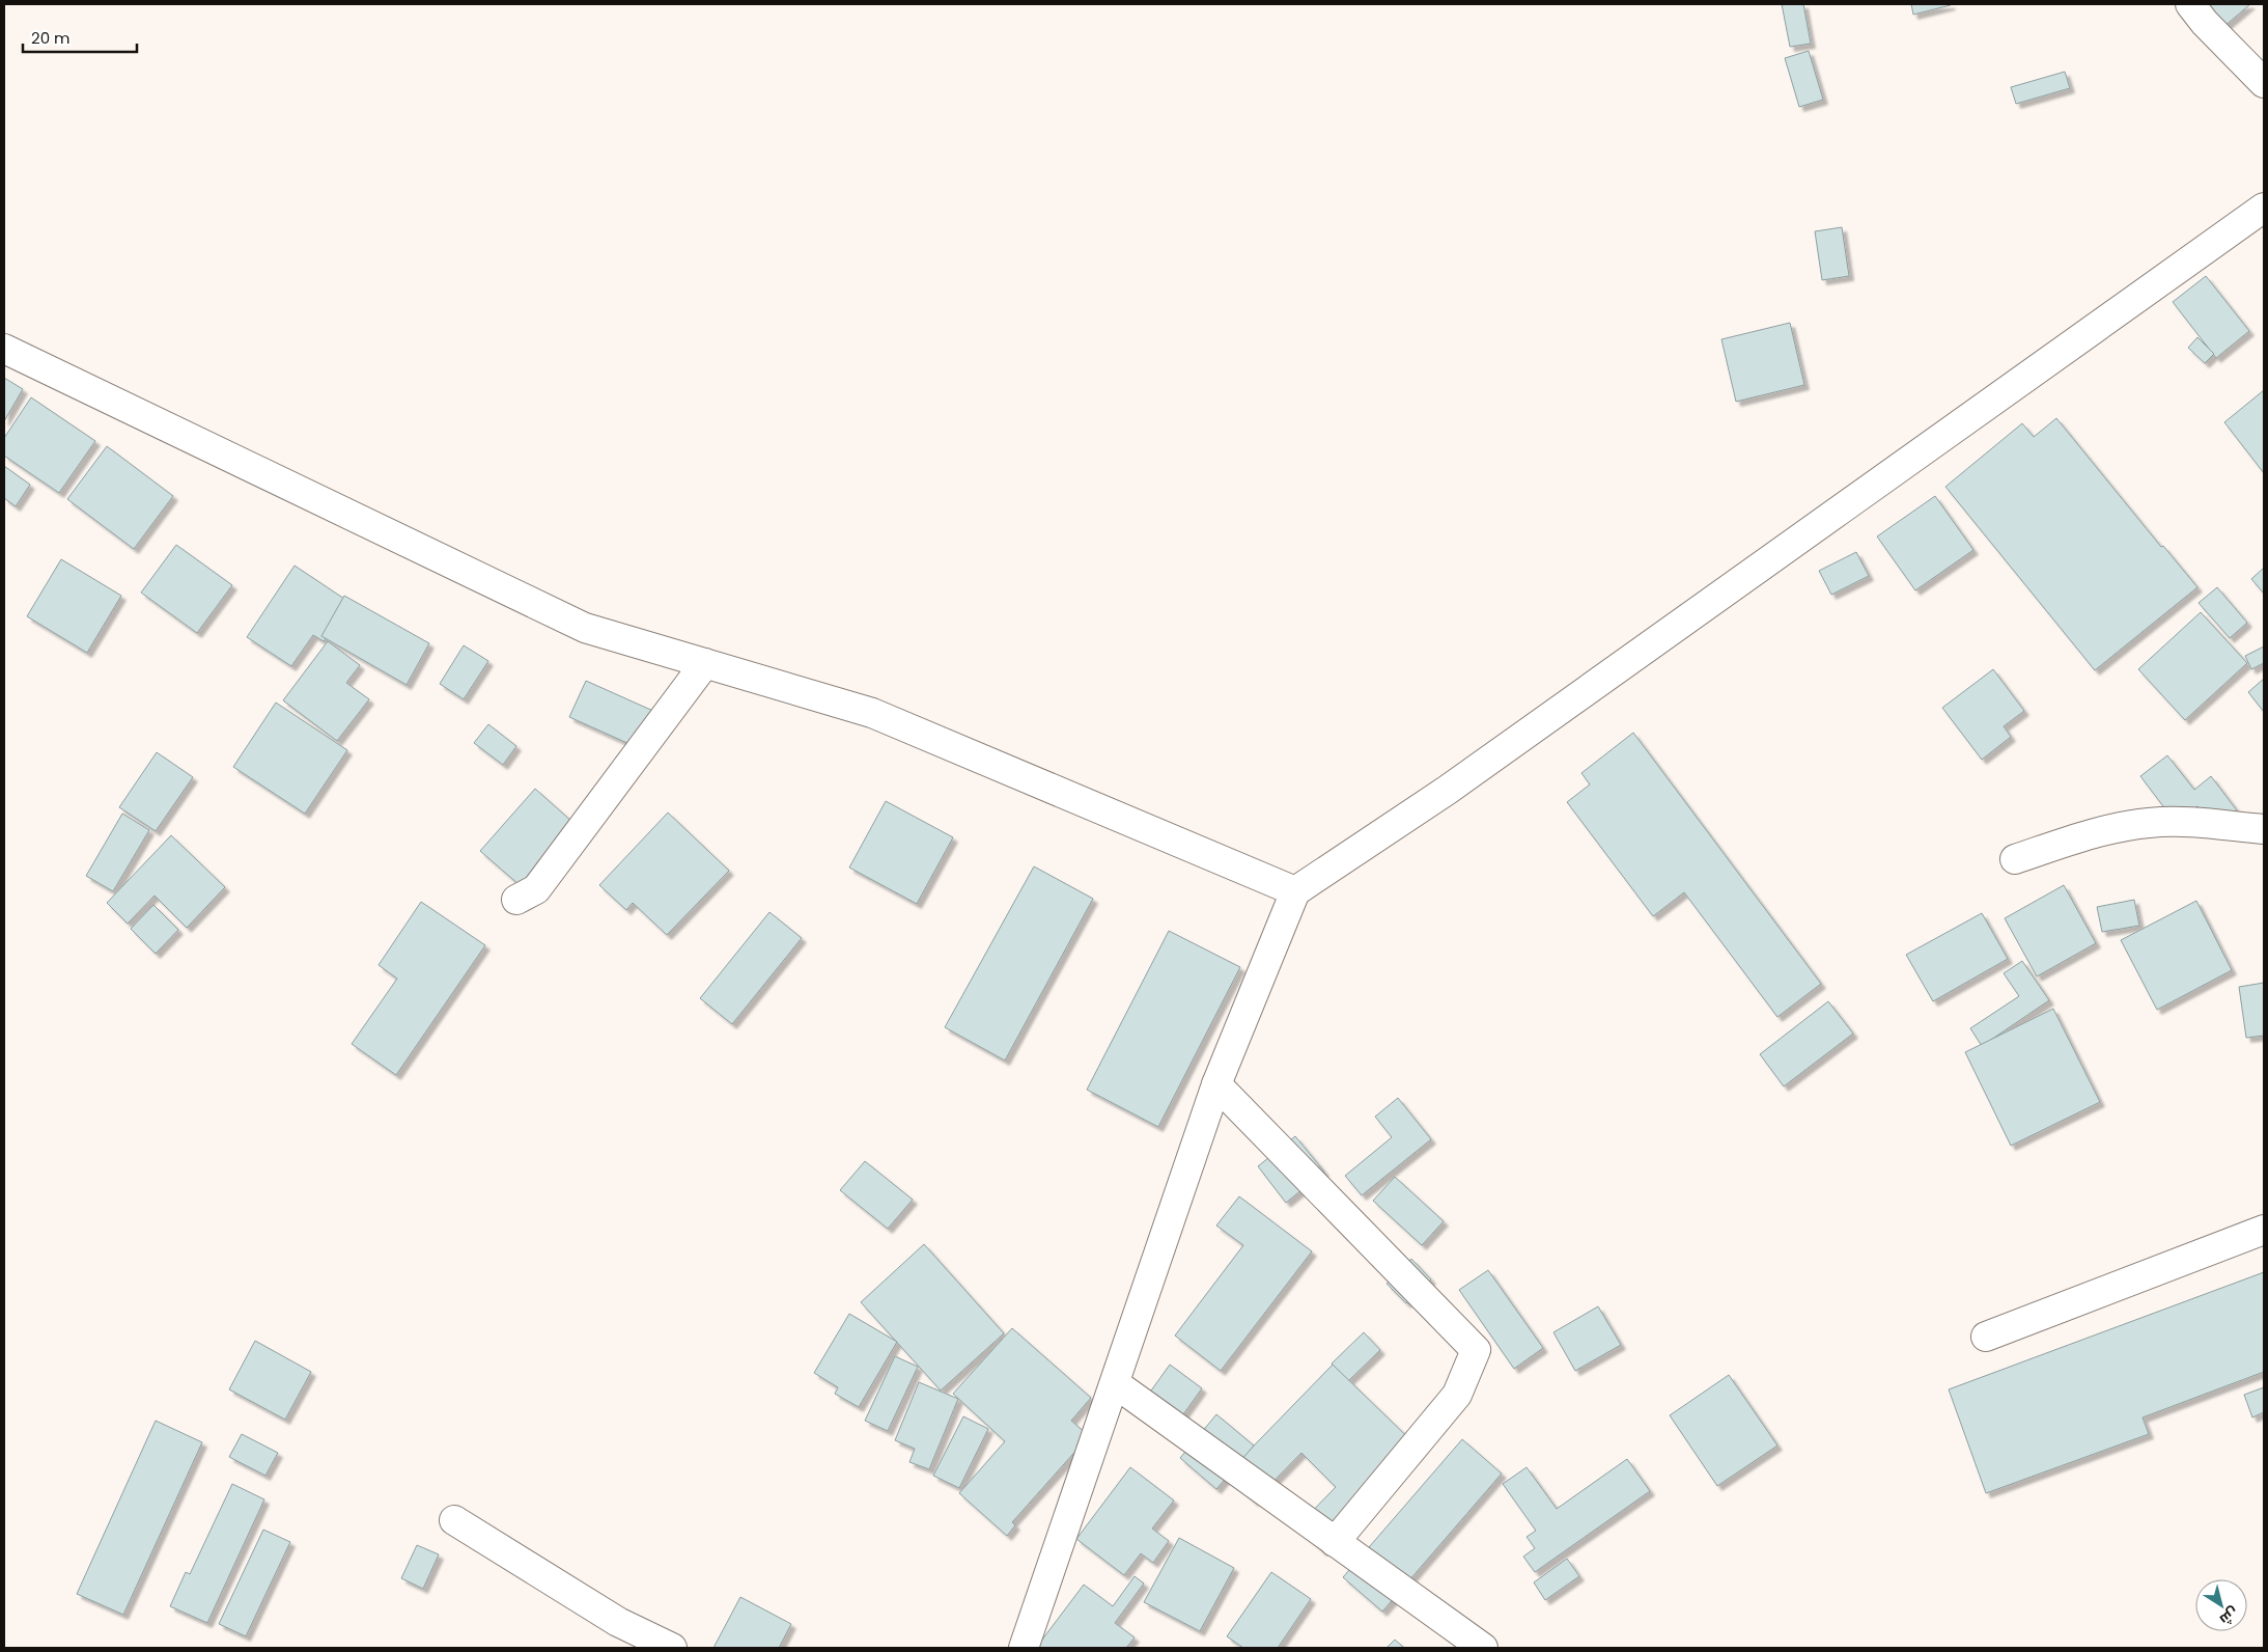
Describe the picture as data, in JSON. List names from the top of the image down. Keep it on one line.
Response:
{"scale_bar":"20 m","north":"bottom right"}
